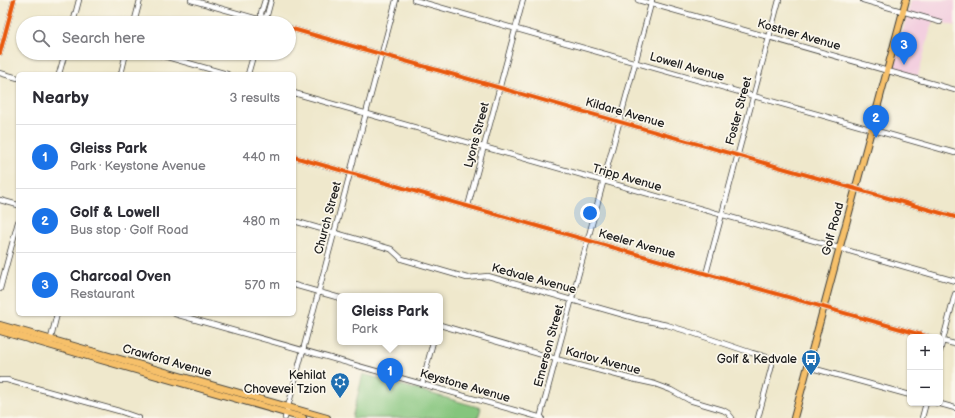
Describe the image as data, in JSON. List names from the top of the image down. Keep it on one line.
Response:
{"streets":{"main road":["Golf Road","Crawford Avenue"],"street":["Kostner Avenue","Lowell Avenue","Foster Street","Kildare Avenue","Lyons Street","Tripp Avenue","Church Street","Keeler Avenue","Kedvale Avenue","Emerson Street","Karlov Avenue","Keystone Avenue"]},"crossings":[["Kostner Avenue","Foster Street"],["Kostner Avenue","Golf Road"],["Kostner Avenue","Emerson Street"],["Lowell Avenue","Foster Street"],["Lowell Avenue","Lyons Street"],["Lowell Avenue","Golf Road"],["Lowell Avenue","Emerson Street"],["Foster Street","Kildare Avenue"],["Foster Street","Tripp Avenue"],["Foster Street","Keeler Avenue"],["Kildare Avenue","Lyons Street"],["Kildare Avenue","Church Street"],["Kildare Avenue","Golf Road"],["Kildare Avenue","Emerson Street"],["Lyons Street","Tripp Avenue"],["Lyons Street","Keeler Avenue"],["Tripp Avenue","Church Street"],["Tripp Avenue","Golf Road"],["Tripp Avenue","Emerson Street"],["Church Street","Keeler Avenue"],["Church Street","Kedvale Avenue"],["Church Street","Crawford Avenue"],["Church Street","Keystone Avenue"],["Golf Road","Keeler Avenue"],["Keeler Avenue","Emerson Street"],["Kedvale Avenue","Emerson Street"],["Emerson Street","Karlov Avenue"],["Emerson Street","Keystone Avenue"]],"places":{"bus stop":["Golf & Kedvale"],"synagogue":["Kehilat Chovevei Tzion"]},"page":{"search":"Search here","pins":["3","2","1"],"heading":["Nearby","3 results"],"list":[{"mark":"1","name":"Gleiss Park","note":"Park · Keystone Avenue","value":"440 m"},{"mark":"2","name":"Golf & Lowell","note":"Bus stop · Golf Road","value":"480 m"},{"mark":"3","name":"Charcoal Oven","note":"Restaurant","value":"570 m"}],"popup":["Gleiss Park","Park"],"map_buttons":["+","−"]}}
